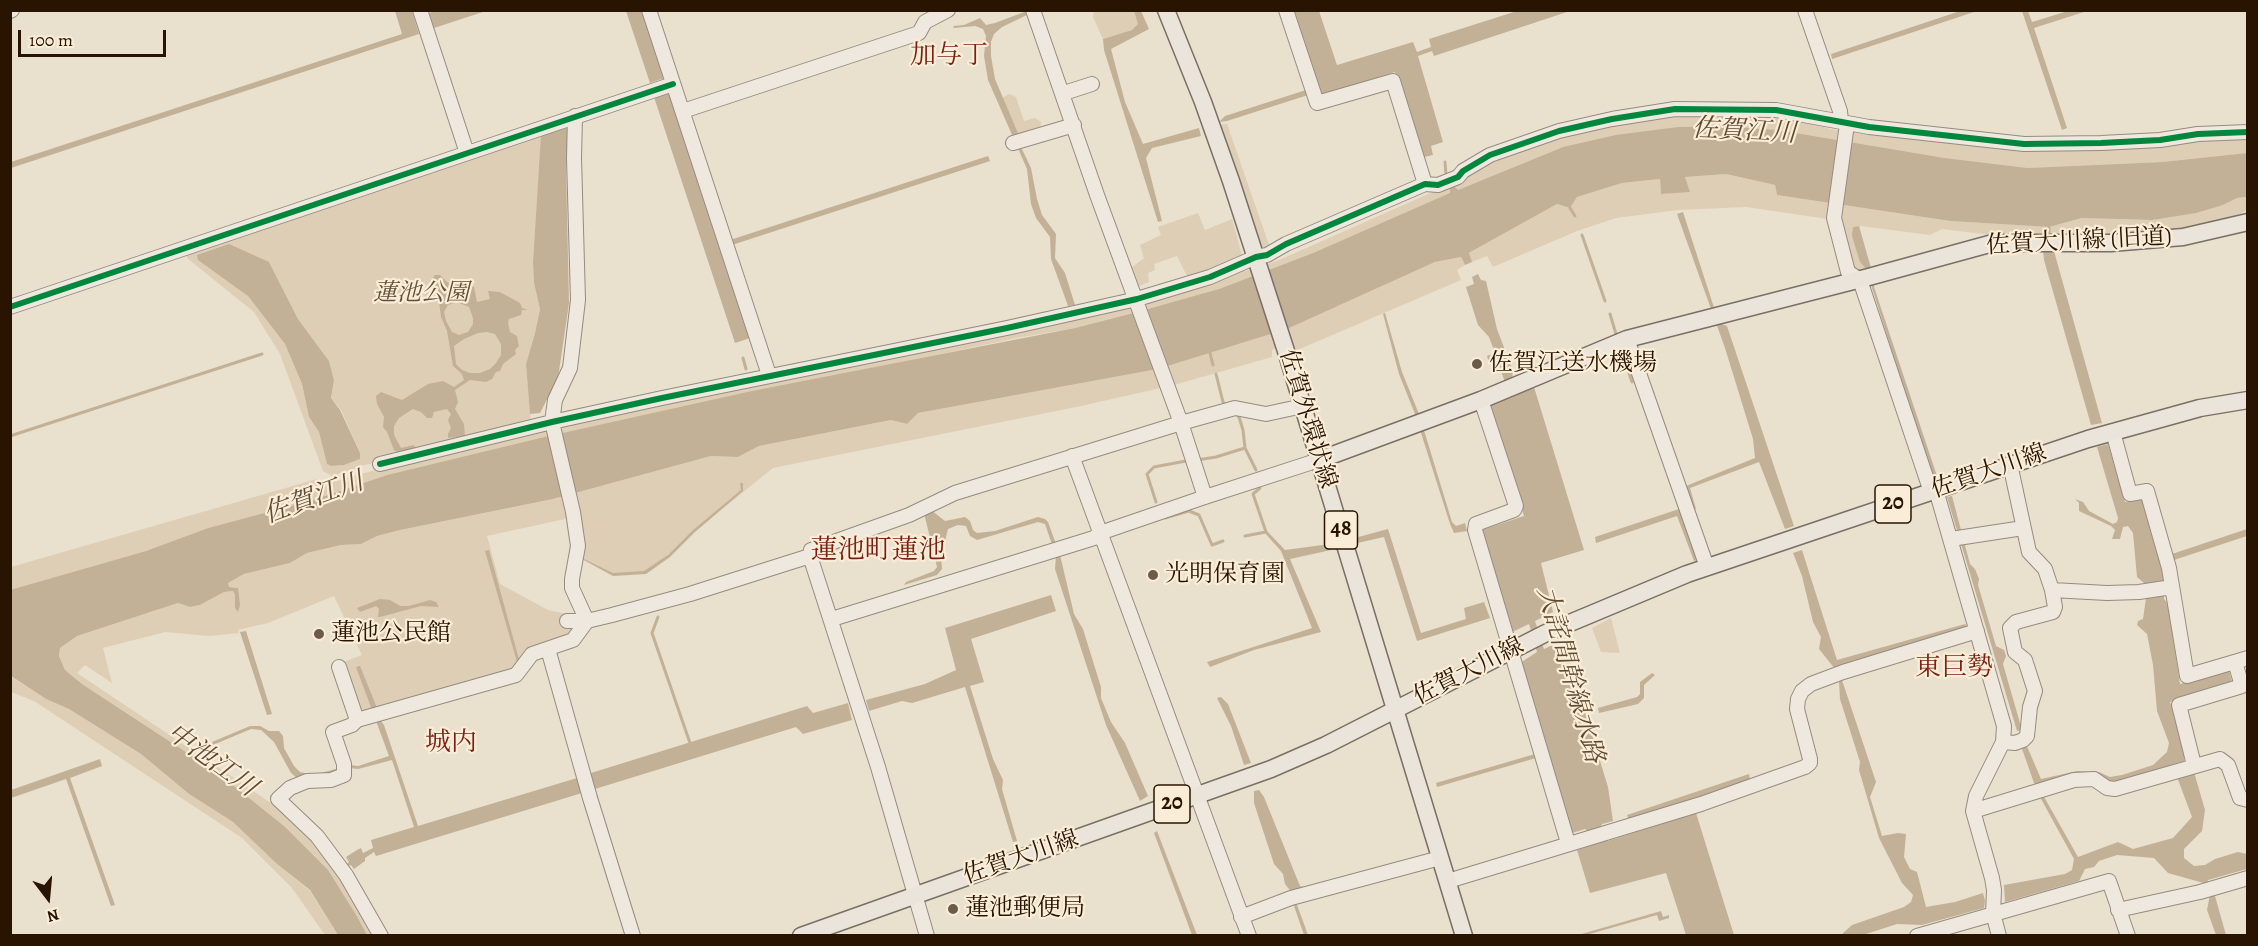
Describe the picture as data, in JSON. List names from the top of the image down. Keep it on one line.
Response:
{"streets":{"main road":["佐賀大川線 (旧道)","佐賀外環状線","佐賀大川線","20","48"]},"crossings":[["佐賀外環状線","佐賀大川線"]],"districts":["加与丁","蓮池町蓮池","東巨勢","城内"],"water":["佐賀江川","大詫間幹線水路","中池江川"],"parks":["蓮池公園"],"places":["佐賀江送水機場","光明保育園","蓮池公民館","蓮池郵便局"],"scale_bar":"100 m","north":"bottom"}
